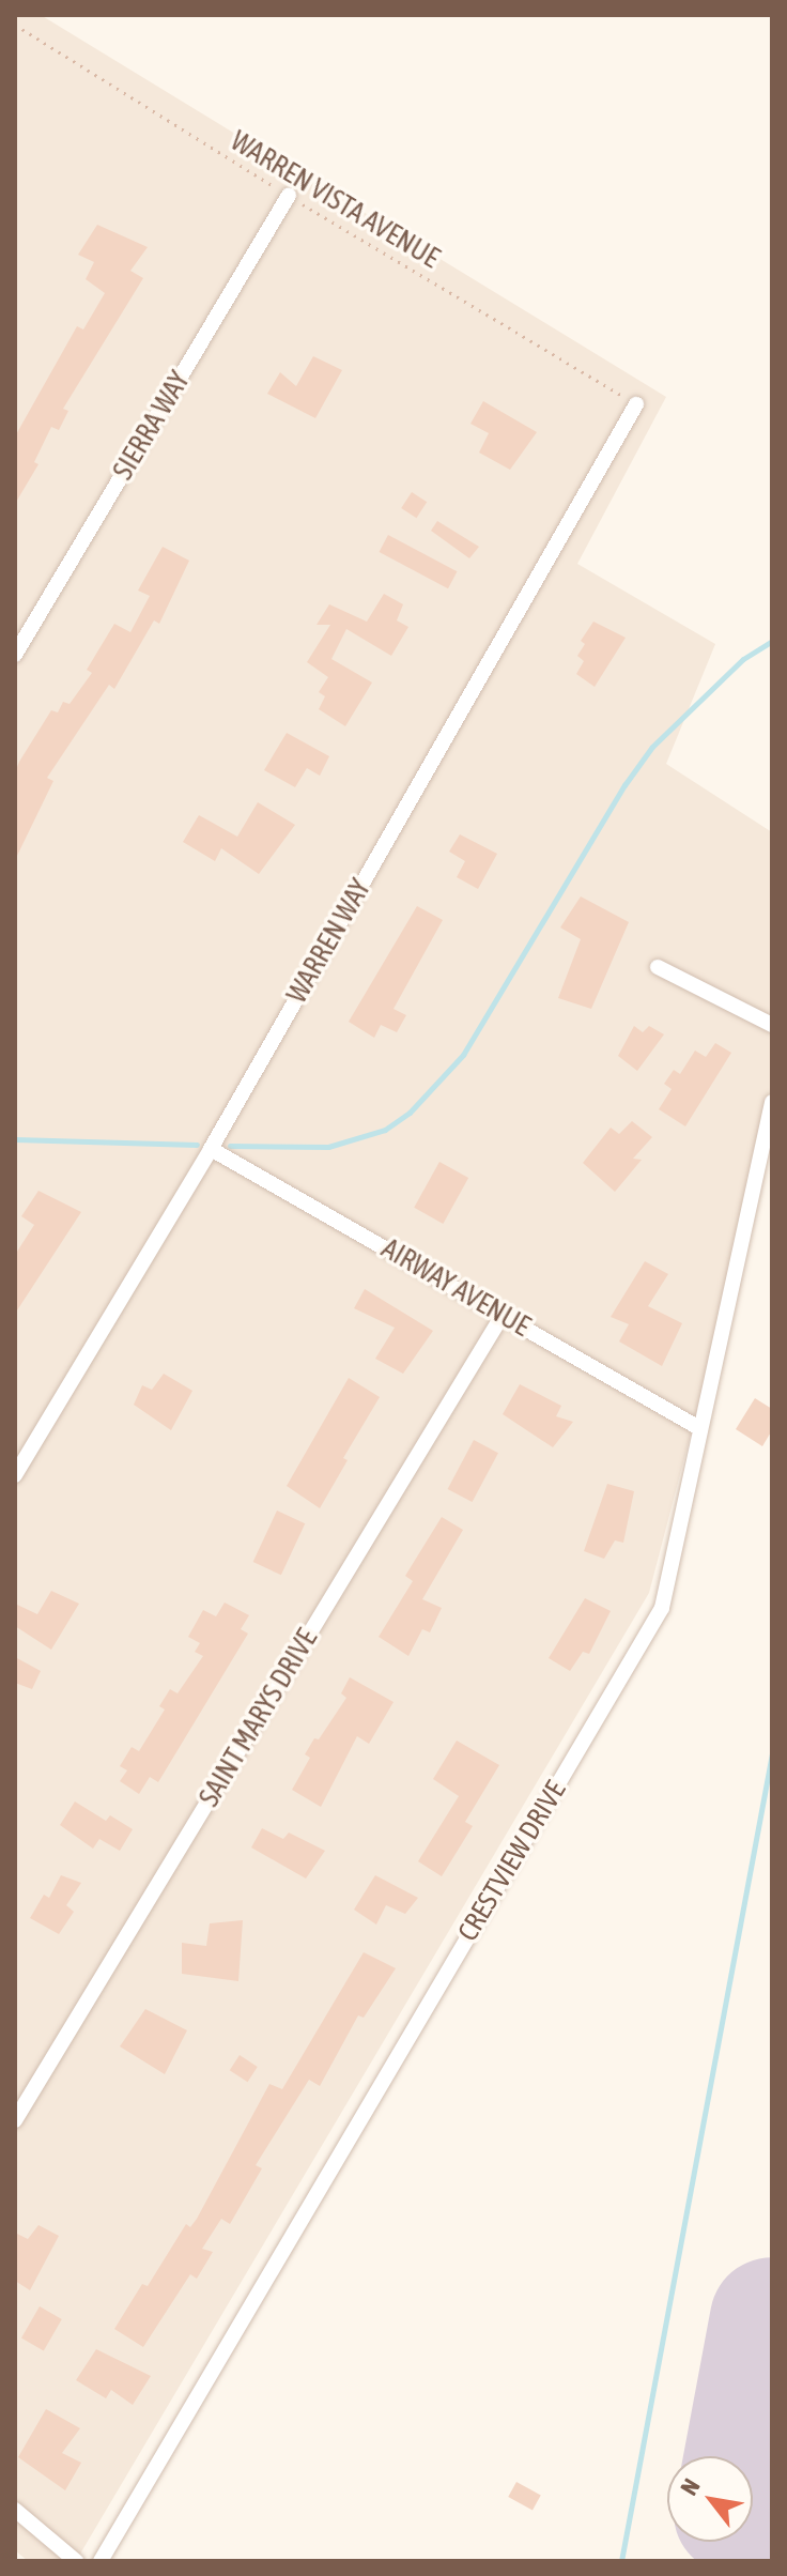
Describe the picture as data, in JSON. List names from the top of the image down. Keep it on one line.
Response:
{"streets":{"street":["SIERRA WAY","WARREN WAY","AIRWAY AVENUE","SAINT MARYS DRIVE","CRESTVIEW DRIVE"],"path":["WARREN VISTA AVENUE"]},"crossings":[["WARREN VISTA AVENUE","SIERRA WAY"],["WARREN VISTA AVENUE","WARREN WAY"],["WARREN WAY","AIRWAY AVENUE"],["AIRWAY AVENUE","SAINT MARYS DRIVE"],["AIRWAY AVENUE","CRESTVIEW DRIVE"]],"north":"top left"}
